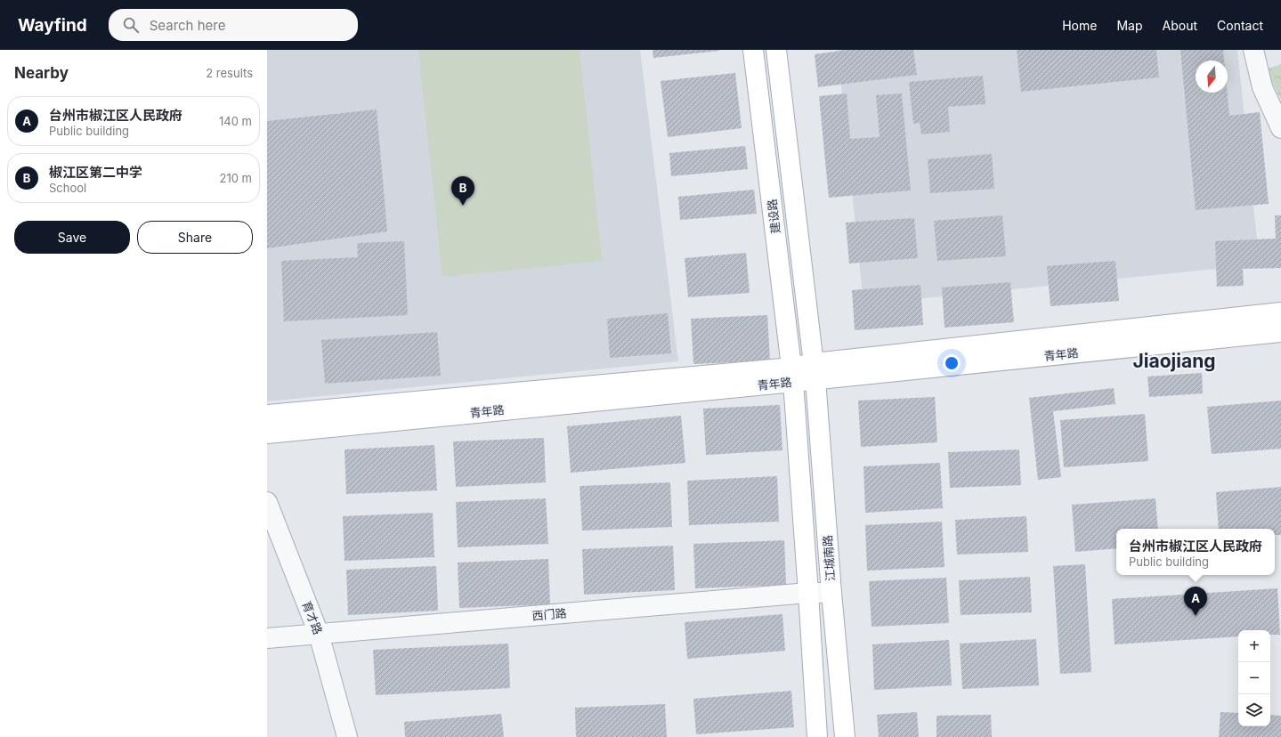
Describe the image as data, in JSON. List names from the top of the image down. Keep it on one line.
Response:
{"streets":{"main road":["建设路","青年路","江城南路"],"street":["西门路","育才路"]},"crossings":[["建设路","青年路"],["建设路","江城南路"],["青年路","江城南路"],["江城南路","西门路"],["西门路","育才路"]],"districts":["Jiaojiang"],"north":"bottom","page":{"header":"Wayfind","search":"Search here","nav":["Home","Map","About","Contact"],"heading":["Nearby","2 results"],"list":[{"mark":"A","name":"台州市椒江区人民政府","note":"Public building","value":"140 m"},{"mark":"B","name":"椒江区第二中学","note":"School","value":"210 m"}],"pins":["B","A"],"buttons":["Save","Share"],"popup":["台州市椒江区人民政府","Public building"],"map_buttons":["+","−"]}}
